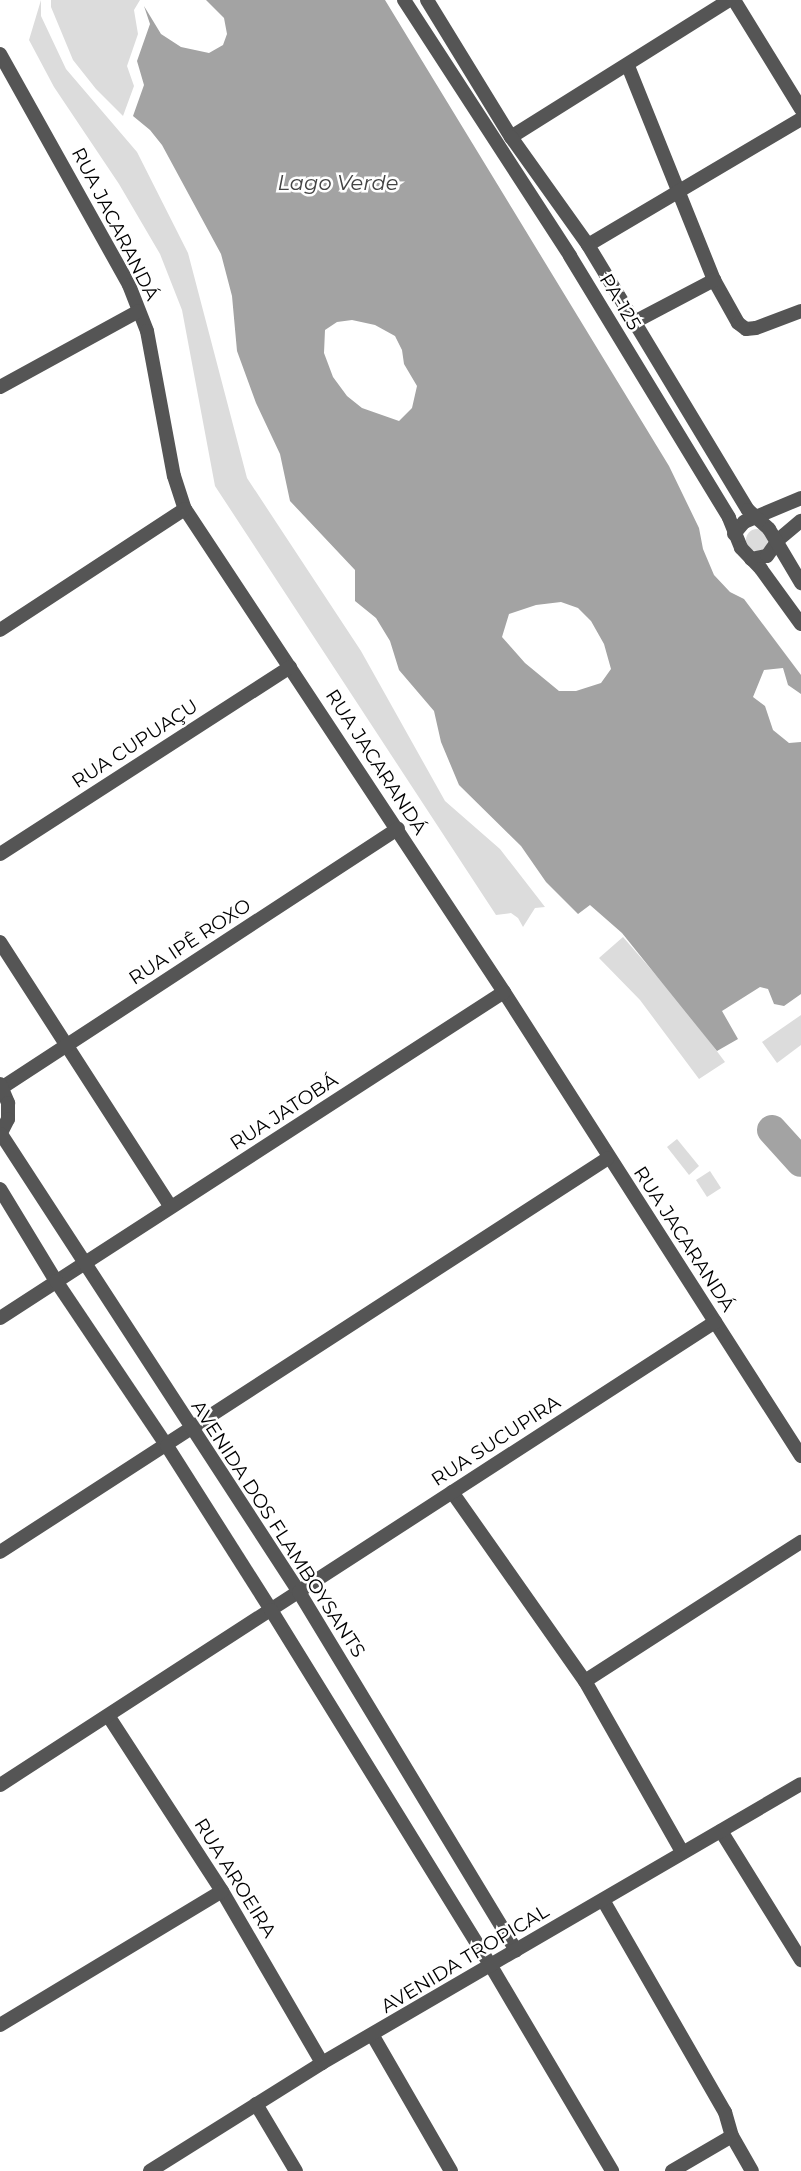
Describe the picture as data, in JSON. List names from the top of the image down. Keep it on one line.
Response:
{"streets":{"street":["RUA JACARANDÁ","PA-125","RUA CUPUAÇU","RUA IPÊ ROXO","RUA JATOBÁ","RUA SUCUPIRA","AVENIDA DOS FLAMBOYSANTS","RUA AROEIRA","AVENIDA TROPICAL"]},"crossings":[["RUA JACARANDÁ","RUA CUPUAÇU"],["RUA JACARANDÁ","RUA IPÊ ROXO"],["RUA JACARANDÁ","RUA JATOBÁ"],["RUA JACARANDÁ","RUA SUCUPIRA"],["RUA JATOBÁ","AVENIDA DOS FLAMBOYSANTS"],["RUA SUCUPIRA","AVENIDA DOS FLAMBOYSANTS"],["RUA SUCUPIRA","RUA AROEIRA"],["AVENIDA DOS FLAMBOYSANTS","AVENIDA TROPICAL"],["RUA AROEIRA","AVENIDA TROPICAL"]],"water":["Lago Verde"]}
